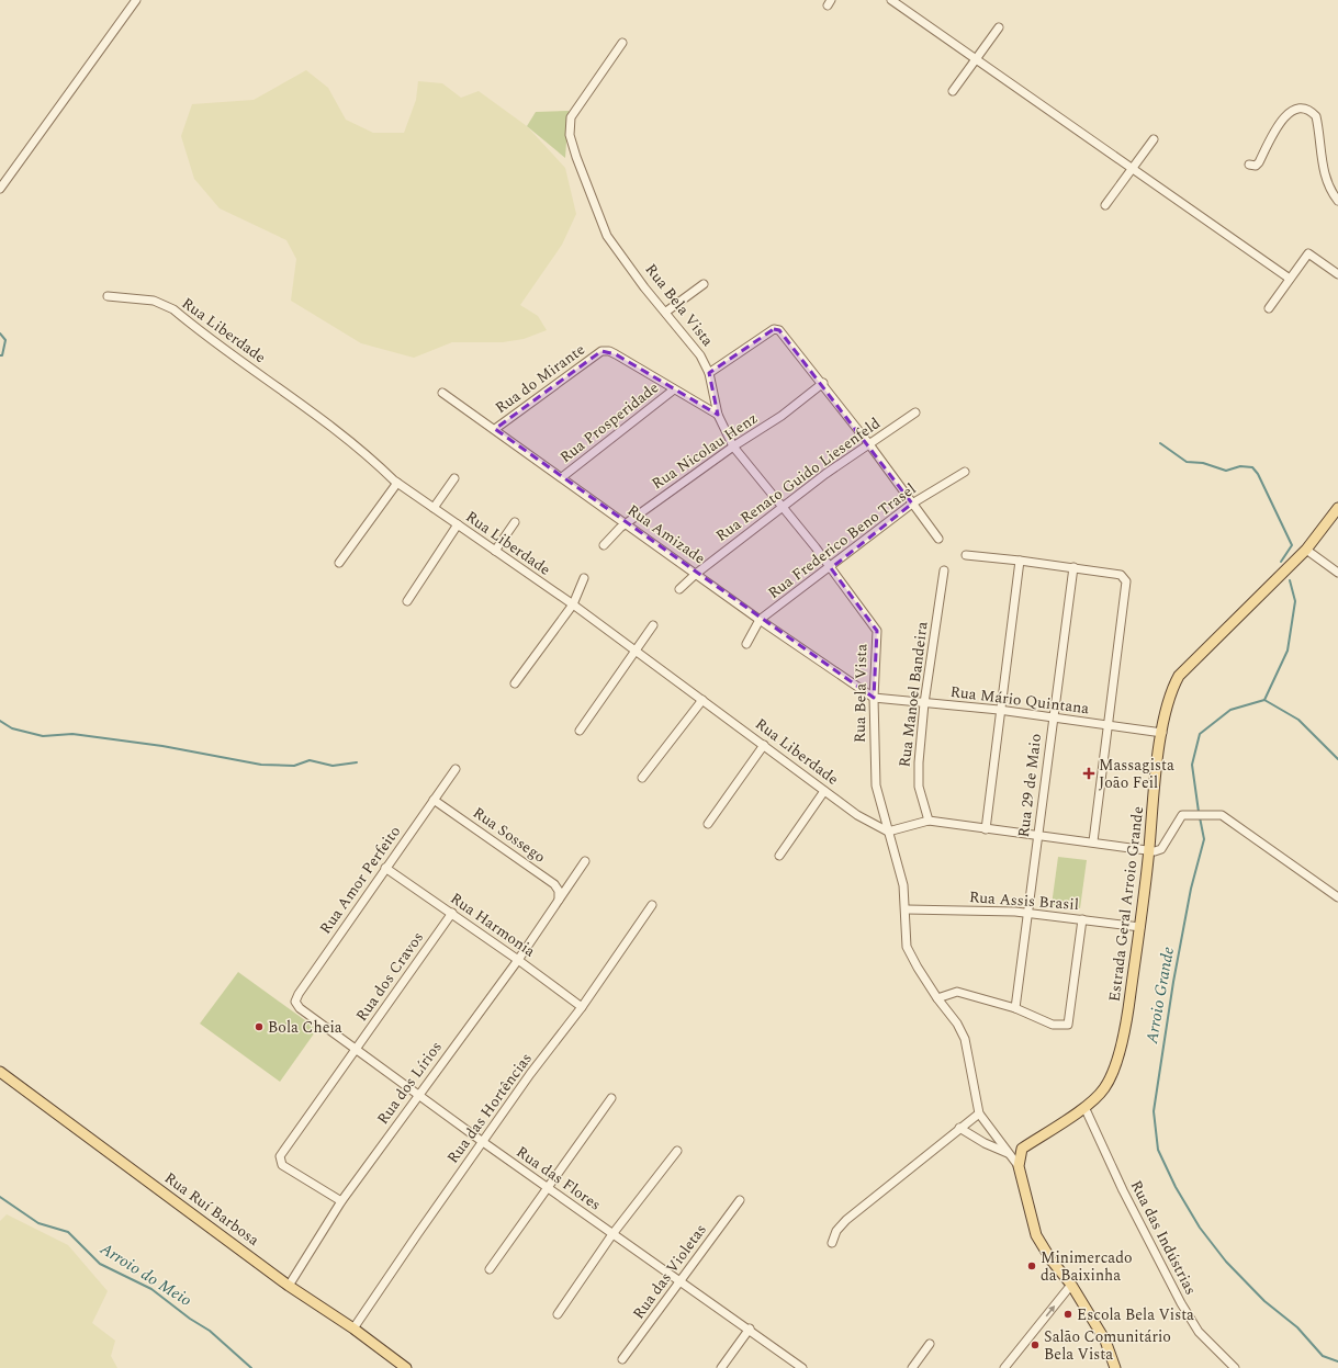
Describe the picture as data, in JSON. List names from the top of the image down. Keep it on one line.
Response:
{"streets":{"main road":["Rua Bela Vista","Estrada Geral Arroio Grande","Rua Ruí Barbosa"],"street":["Rua Liberdade","Rua do Mirante","Rua Prosperidade","Rua Nicolau Henz","Rua Renato Guido Liesenfeld","Rua Amizade","Rua Frederico Beno Trasel","Rua Manoel Bandeira","Rua Mário Quintana","Rua 29 de Maio","Rua Sossego","Rua Amor Perfeito","Rua Assis Brasil","Rua Harmonia","Rua dos Cravos","Rua dos Lírios","Rua das Hortências","Rua das Flores","Rua das Indústrias","Rua das Violetas"]},"crossings":[["Rua Bela Vista","Rua Liberdade"],["Rua Bela Vista","Rua do Mirante"],["Rua Bela Vista","Rua Nicolau Henz"],["Rua Bela Vista","Rua Renato Guido Liesenfeld"],["Rua Bela Vista","Rua Amizade"],["Rua Bela Vista","Rua Frederico Beno Trasel"],["Rua Bela Vista","Rua Mário Quintana"],["Rua Bela Vista","Rua Assis Brasil"],["Rua Bela Vista","Estrada Geral Arroio Grande"],["Rua do Mirante","Rua Prosperidade"],["Rua do Mirante","Rua Amizade"],["Rua Prosperidade","Rua Amizade"],["Rua Nicolau Henz","Rua Amizade"],["Rua Renato Guido Liesenfeld","Rua Amizade"],["Rua Amizade","Rua Frederico Beno Trasel"],["Rua Amizade","Rua Mário Quintana"],["Rua Manoel Bandeira","Rua Mário Quintana"],["Rua Mário Quintana","Rua 29 de Maio"],["Rua Mário Quintana","Estrada Geral Arroio Grande"],["Rua 29 de Maio","Rua Assis Brasil"],["Rua Sossego","Rua Amor Perfeito"],["Rua Sossego","Rua dos Lírios"],["Rua Amor Perfeito","Rua Harmonia"],["Rua Amor Perfeito","Rua das Flores"],["Rua Assis Brasil","Estrada Geral Arroio Grande"],["Estrada Geral Arroio Grande","Rua das Indústrias"],["Rua Harmonia","Rua dos Cravos"],["Rua Harmonia","Rua dos Lírios"],["Rua Harmonia","Rua das Hortências"],["Rua dos Cravos","Rua dos Lírios"],["Rua dos Cravos","Rua das Flores"],["Rua dos Lírios","Rua das Flores"],["Rua dos Lírios","Rua Ruí Barbosa"],["Rua das Hortências","Rua das Flores"],["Rua das Hortências","Rua Ruí Barbosa"],["Rua das Flores","Rua das Violetas"]],"water":["Arroio Grande","Arroio do Meio"],"places":{"health":["Massagista João Feil"],"other":["Bola Cheia","Minimercado da Baixinha","Escola Bela Vista","Salão Comunitário Bela Vista"]}}
